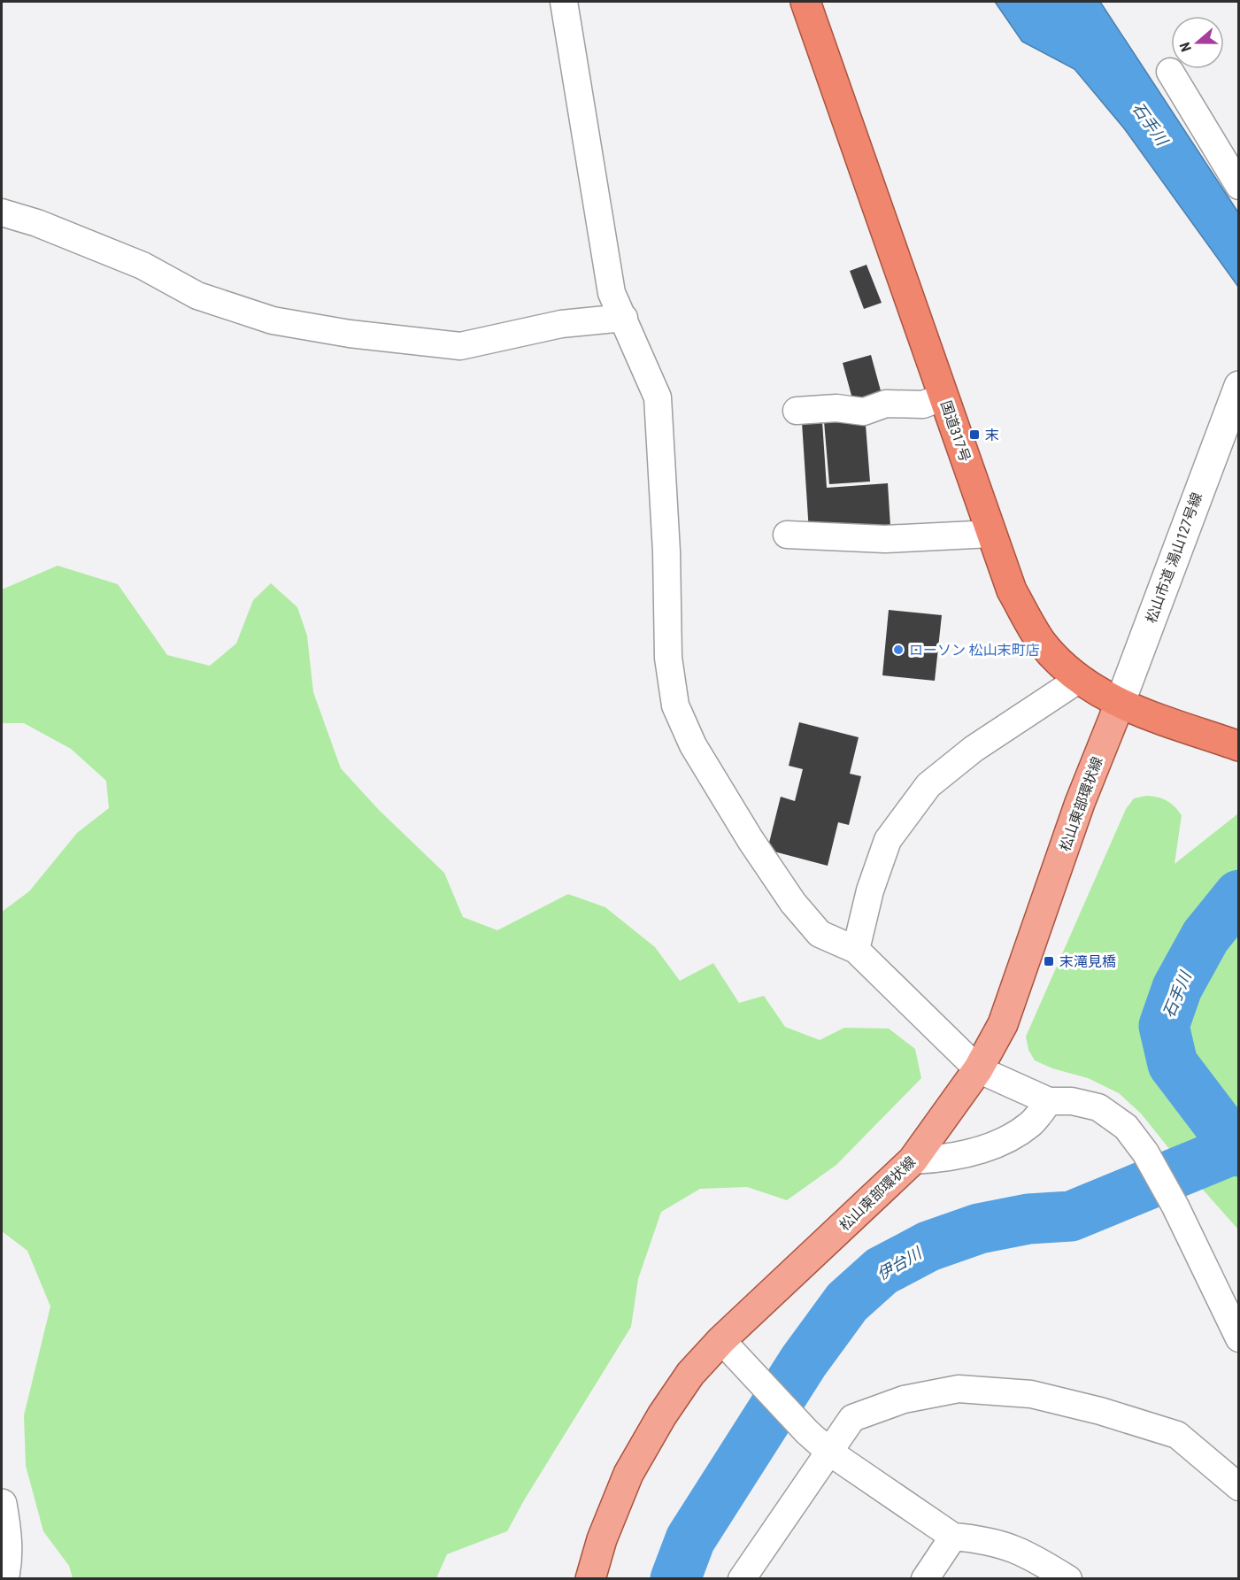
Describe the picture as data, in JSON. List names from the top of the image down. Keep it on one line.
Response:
{"streets":{"highway":["国道317号"],"main road":["松山東部環状線"],"street":["松山市道 湯山127号線"]},"crossings":[["国道317号","松山市道 湯山127号線"],["国道317号","松山東部環状線"],["松山市道 湯山127号線","松山東部環状線"]],"water":["石手川","伊台川"],"places":{"transit":["末","末滝見橋"],"other":["ローソン 松山末町店"]},"north":"left"}
